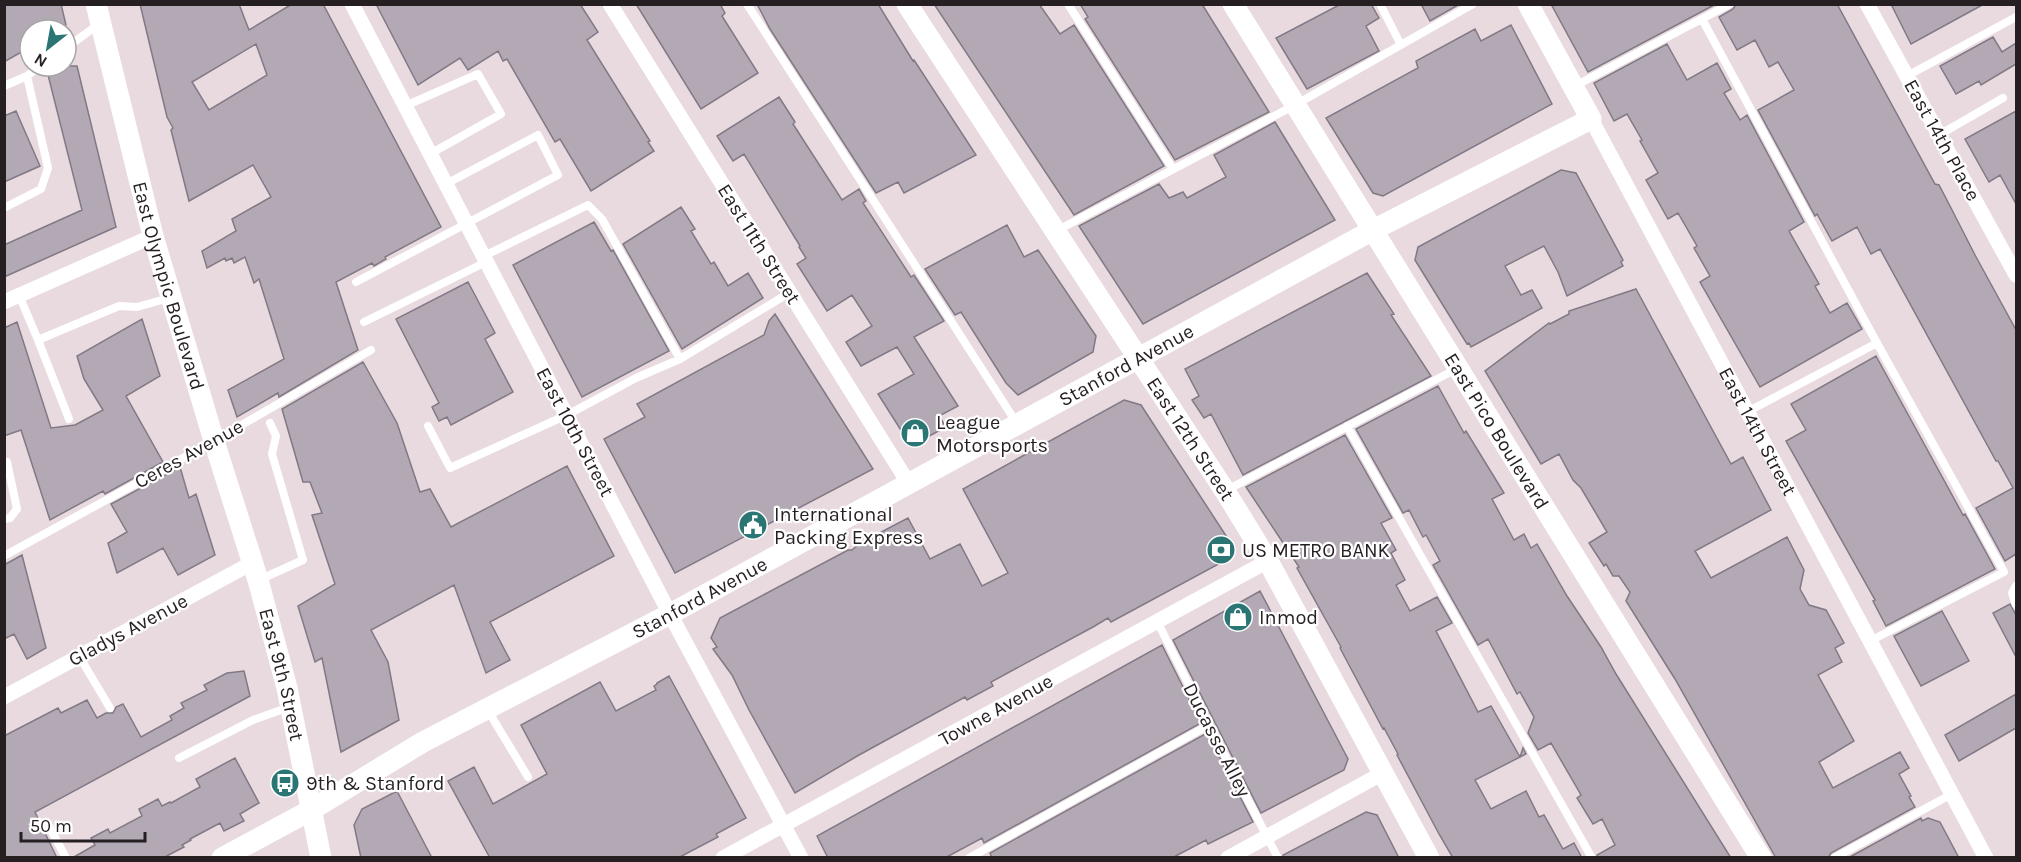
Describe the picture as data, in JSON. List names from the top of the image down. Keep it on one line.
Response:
{"streets":{"street":["East 14th Place","East 11th Street","East Olympic Boulevard","Stanford Avenue","East Pico Boulevard","East 14th Street","East 10th Street","East 12th Street","Gladys Avenue","East 9th Street","Towne Avenue"],"lane":["Ceres Avenue","Ducasse Alley"]},"crossings":[["East 11th Street","Stanford Avenue"],["East Olympic Boulevard","Ceres Avenue"],["East Olympic Boulevard","Gladys Avenue"],["East Olympic Boulevard","East 9th Street"],["Stanford Avenue","East Pico Boulevard"],["Stanford Avenue","East 14th Street"],["Stanford Avenue","East 10th Street"],["Stanford Avenue","East 12th Street"],["Stanford Avenue","East 9th Street"],["East 10th Street","Towne Avenue"],["East 12th Street","Towne Avenue"],["Gladys Avenue","East 9th Street"],["Towne Avenue","Ducasse Alley"]],"places":{"shop":["League Motorsports","Inmod"],"public building":["International Packing Express"],"bank":["US METRO BANK"],"bus stop":["9th & Stanford"]},"scale_bar":"50 m","north":"bottom left"}
